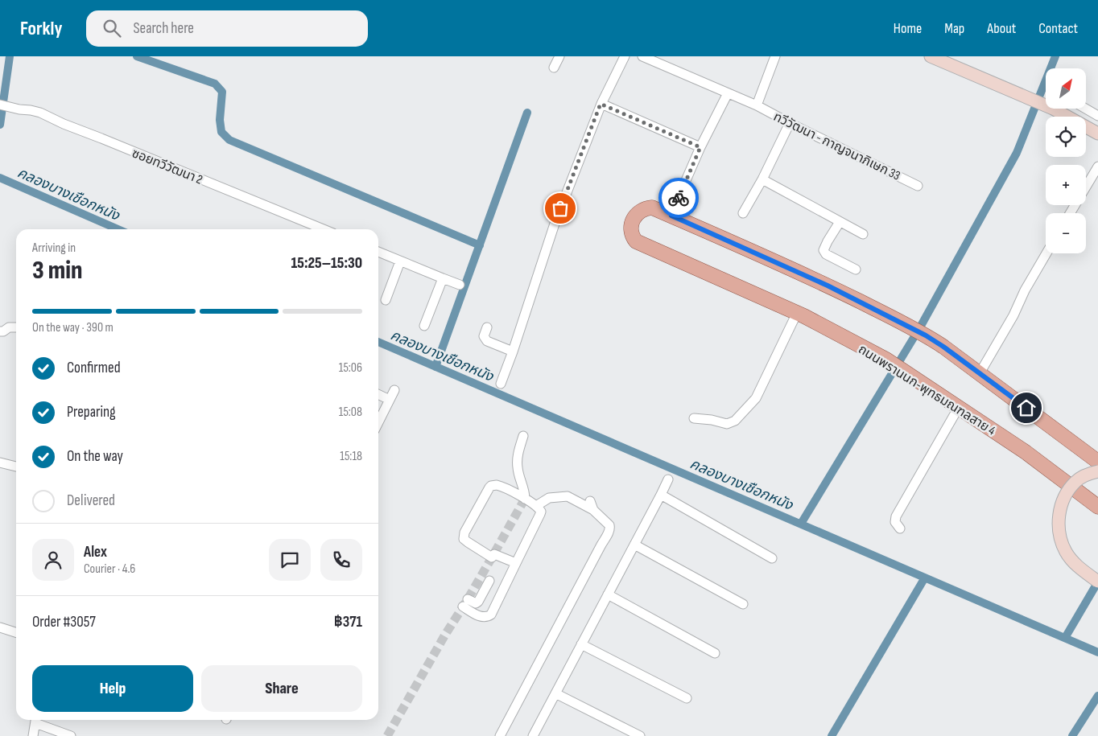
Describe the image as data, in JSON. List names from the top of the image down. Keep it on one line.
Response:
{"streets":{"main road":["ถนนพรานนก-พุทธมณฑลสาย 4"],"street":["ทวีวัฒนา - กาญจนาภิเษก 33","ซอยทวีวัฒนา 2"]},"water":["คลองบางเชือกหนัง"],"north":"top right","page":{"header":"Forkly","search":"Search here","nav":["Home","Map","About","Contact"],"map_buttons":["+","−"],"heading":["3 min","Arriving in","15:25–15:30"],"panel":["Alex","Courier · 4.6","Order #3057","฿371"],"bar":"On the way · 390 m","list":[["Confirmed","15:06"],["Preparing","15:08"],["On the way","15:18"],"Delivered"],"buttons":["Help","Share"]}}
